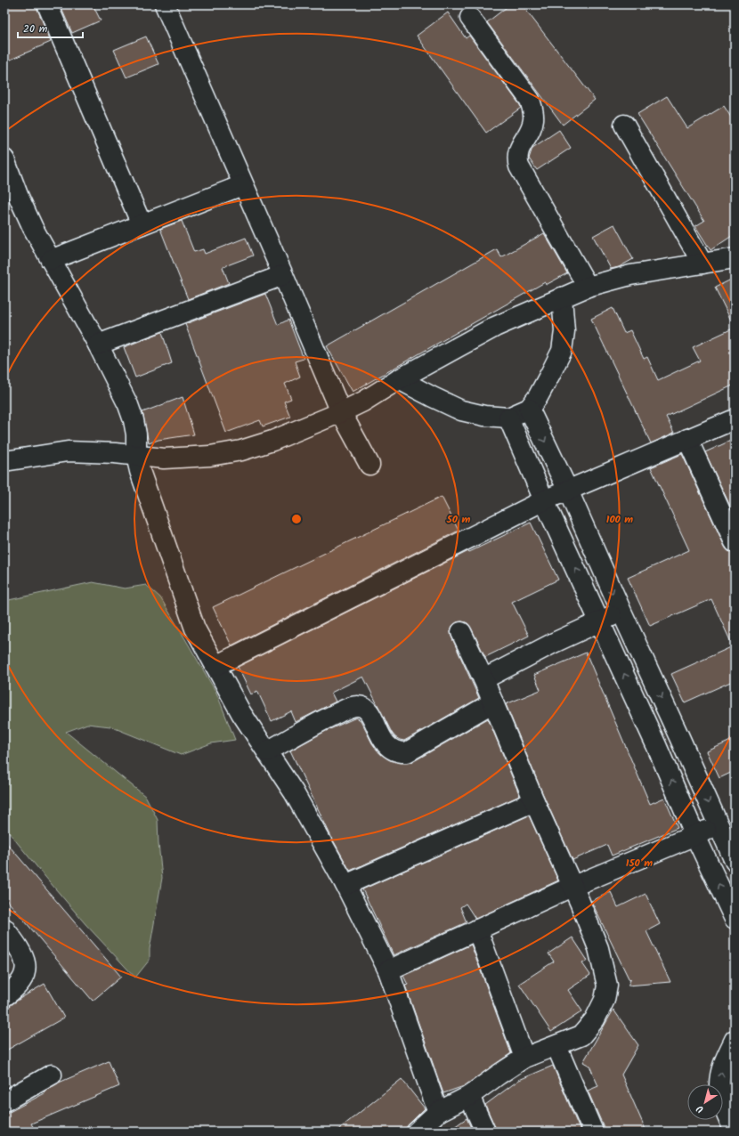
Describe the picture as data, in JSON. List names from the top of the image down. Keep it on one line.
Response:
{"scale_bar":"20 m","north":"bottom left","rings":["50 m","100 m","150 m"]}
